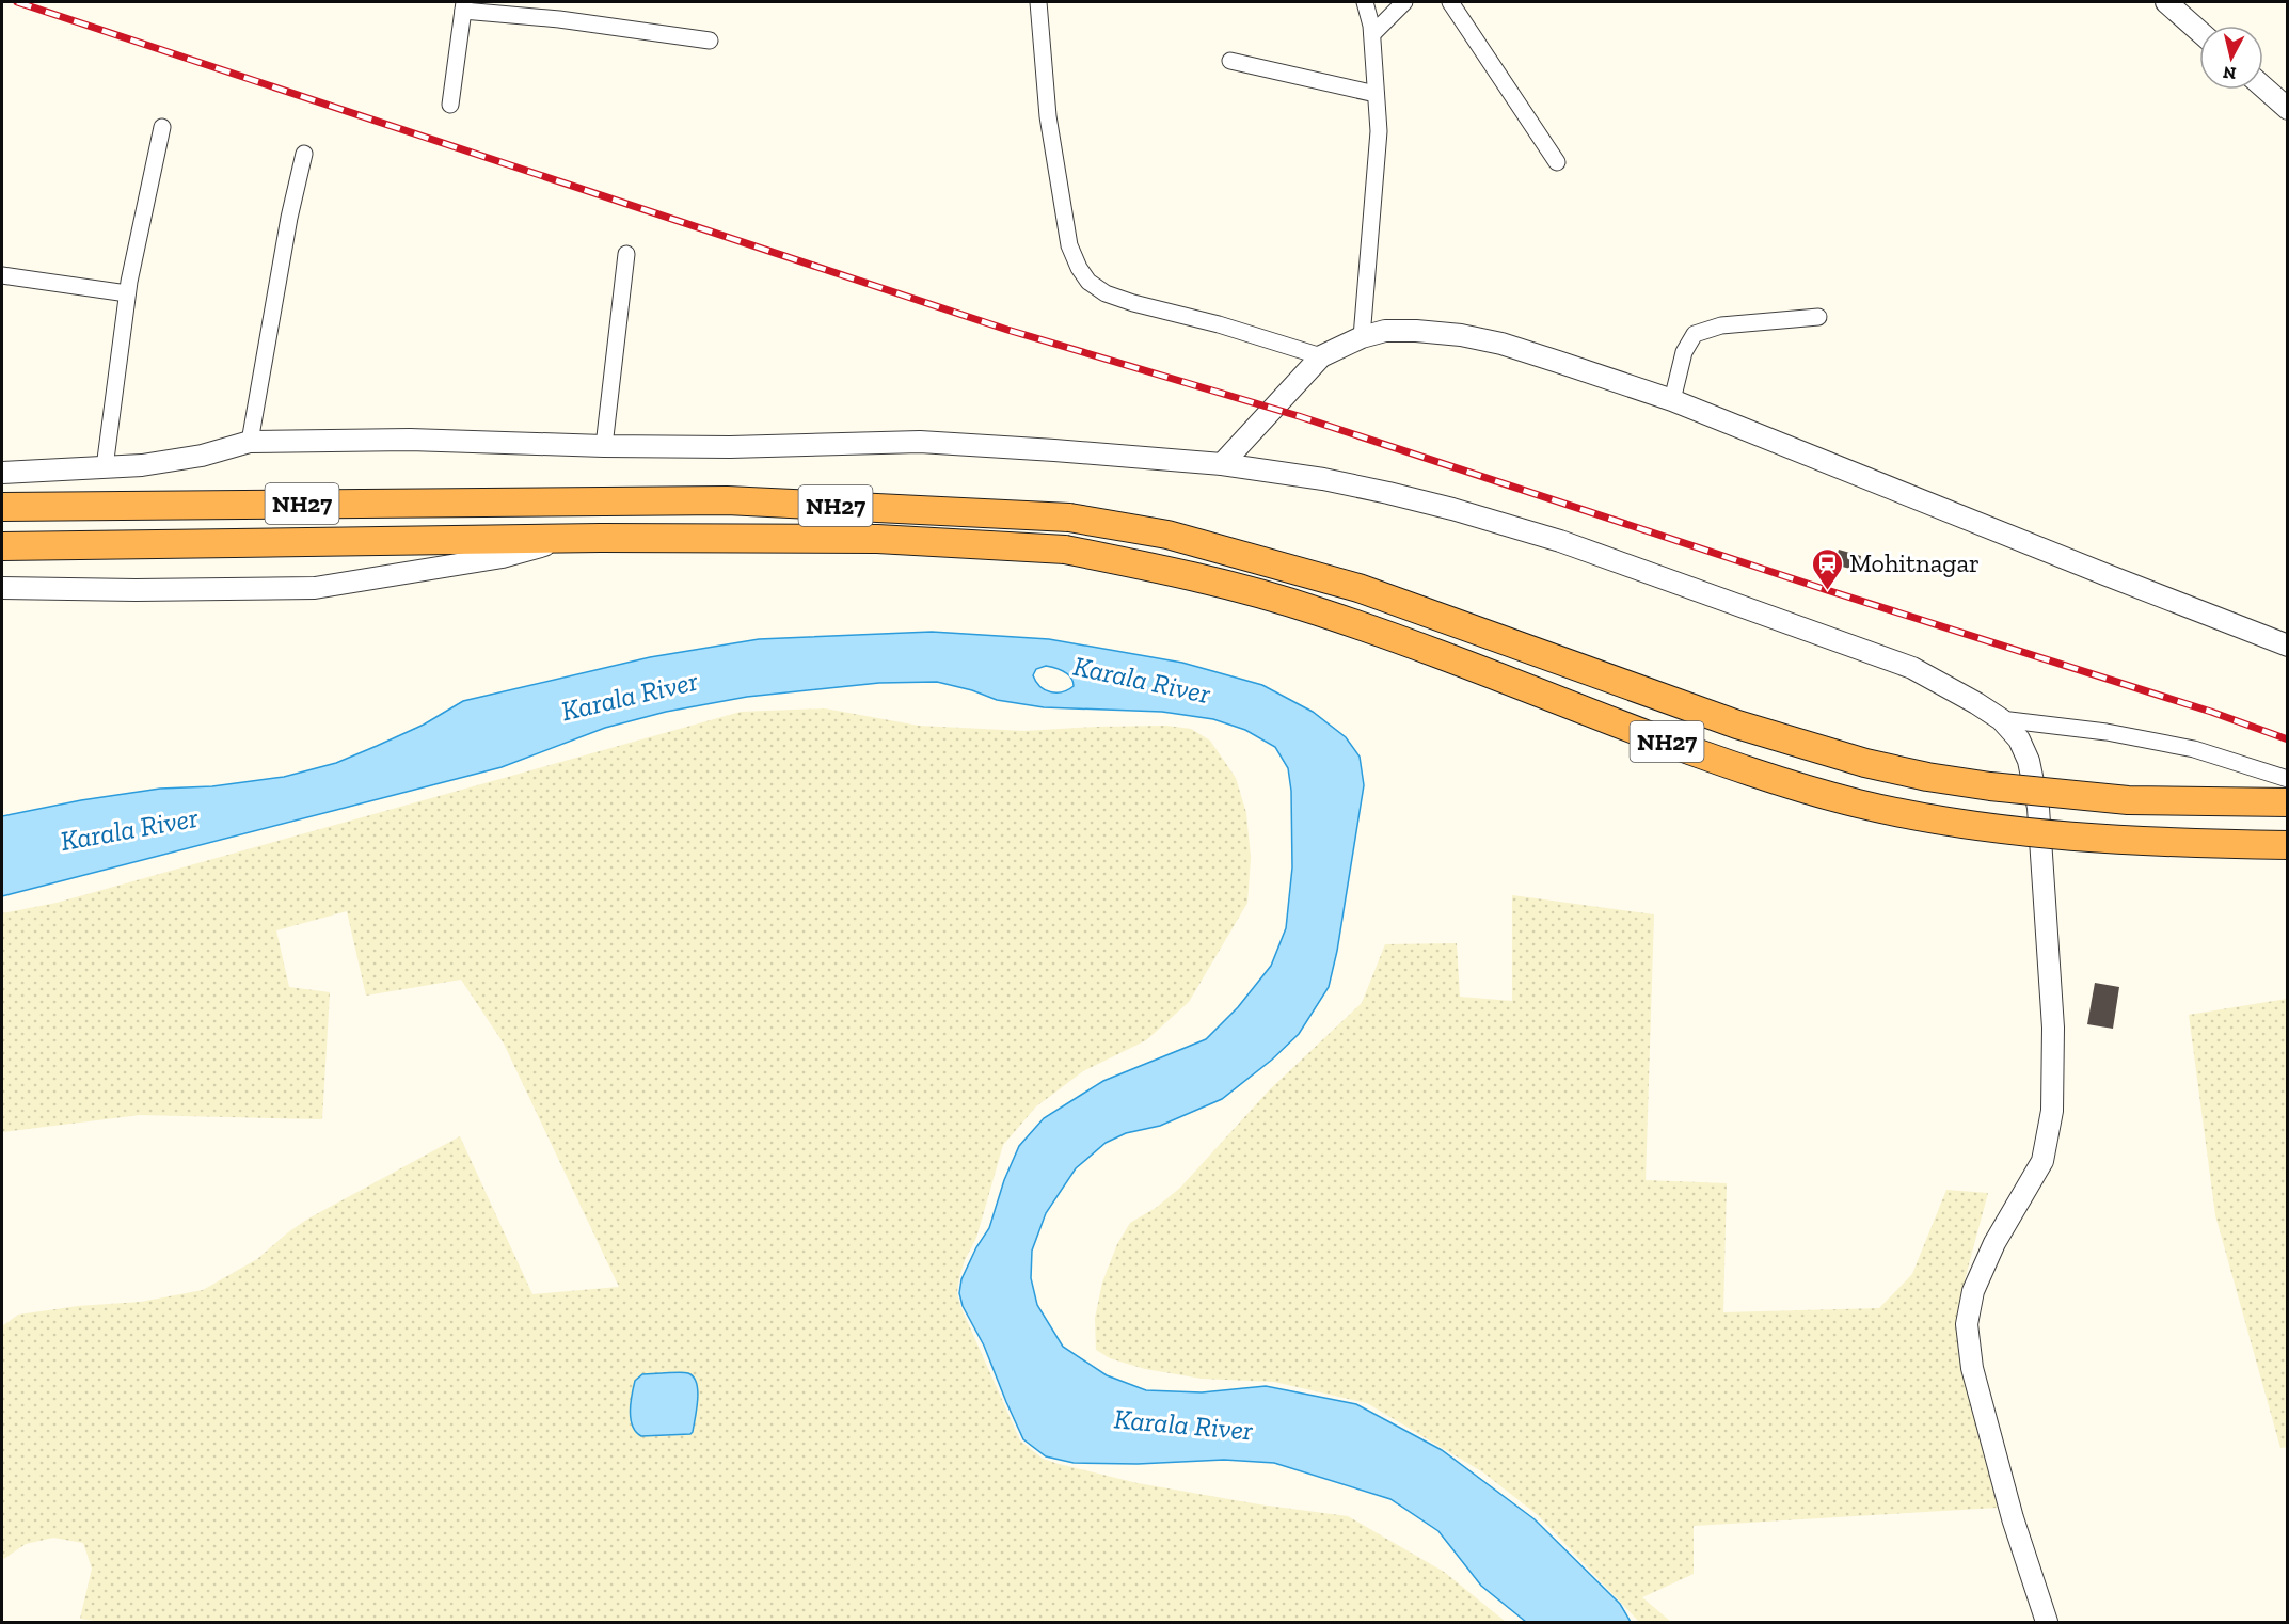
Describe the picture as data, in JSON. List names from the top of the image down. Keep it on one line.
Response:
{"streets":{"highway":["NH27"]},"water":["Karala River"],"places":{"station":["Mohitnagar"]},"north":"bottom"}
